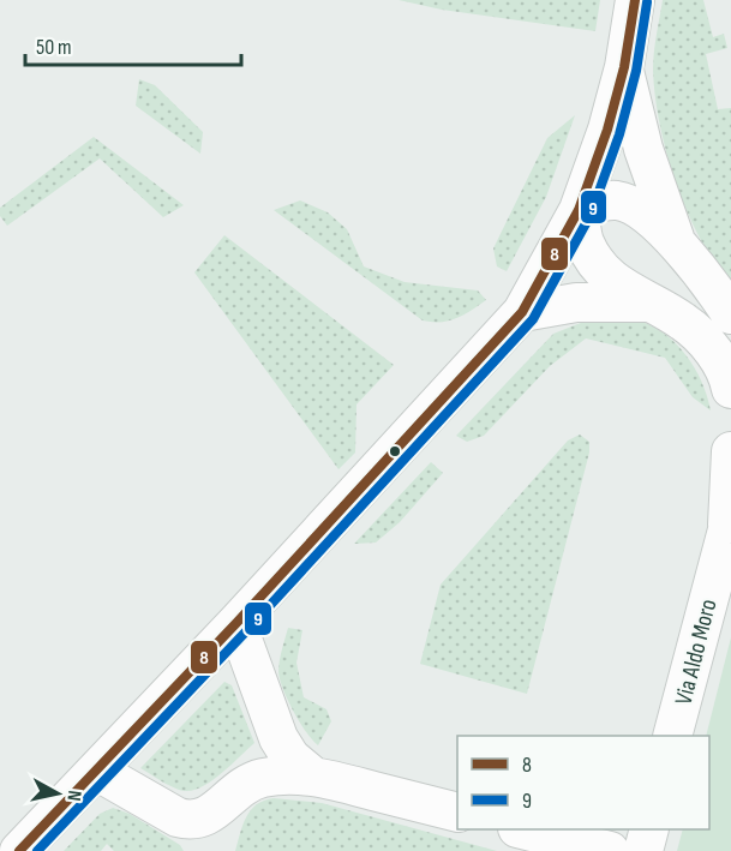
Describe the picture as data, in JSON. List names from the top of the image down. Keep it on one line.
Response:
{"streets":{"street":["Via Aldo Moro"]},"lines":["transit line 8","transit line 9"],"legend":["8","9"],"scale_bar":"50 m","north":"right"}
